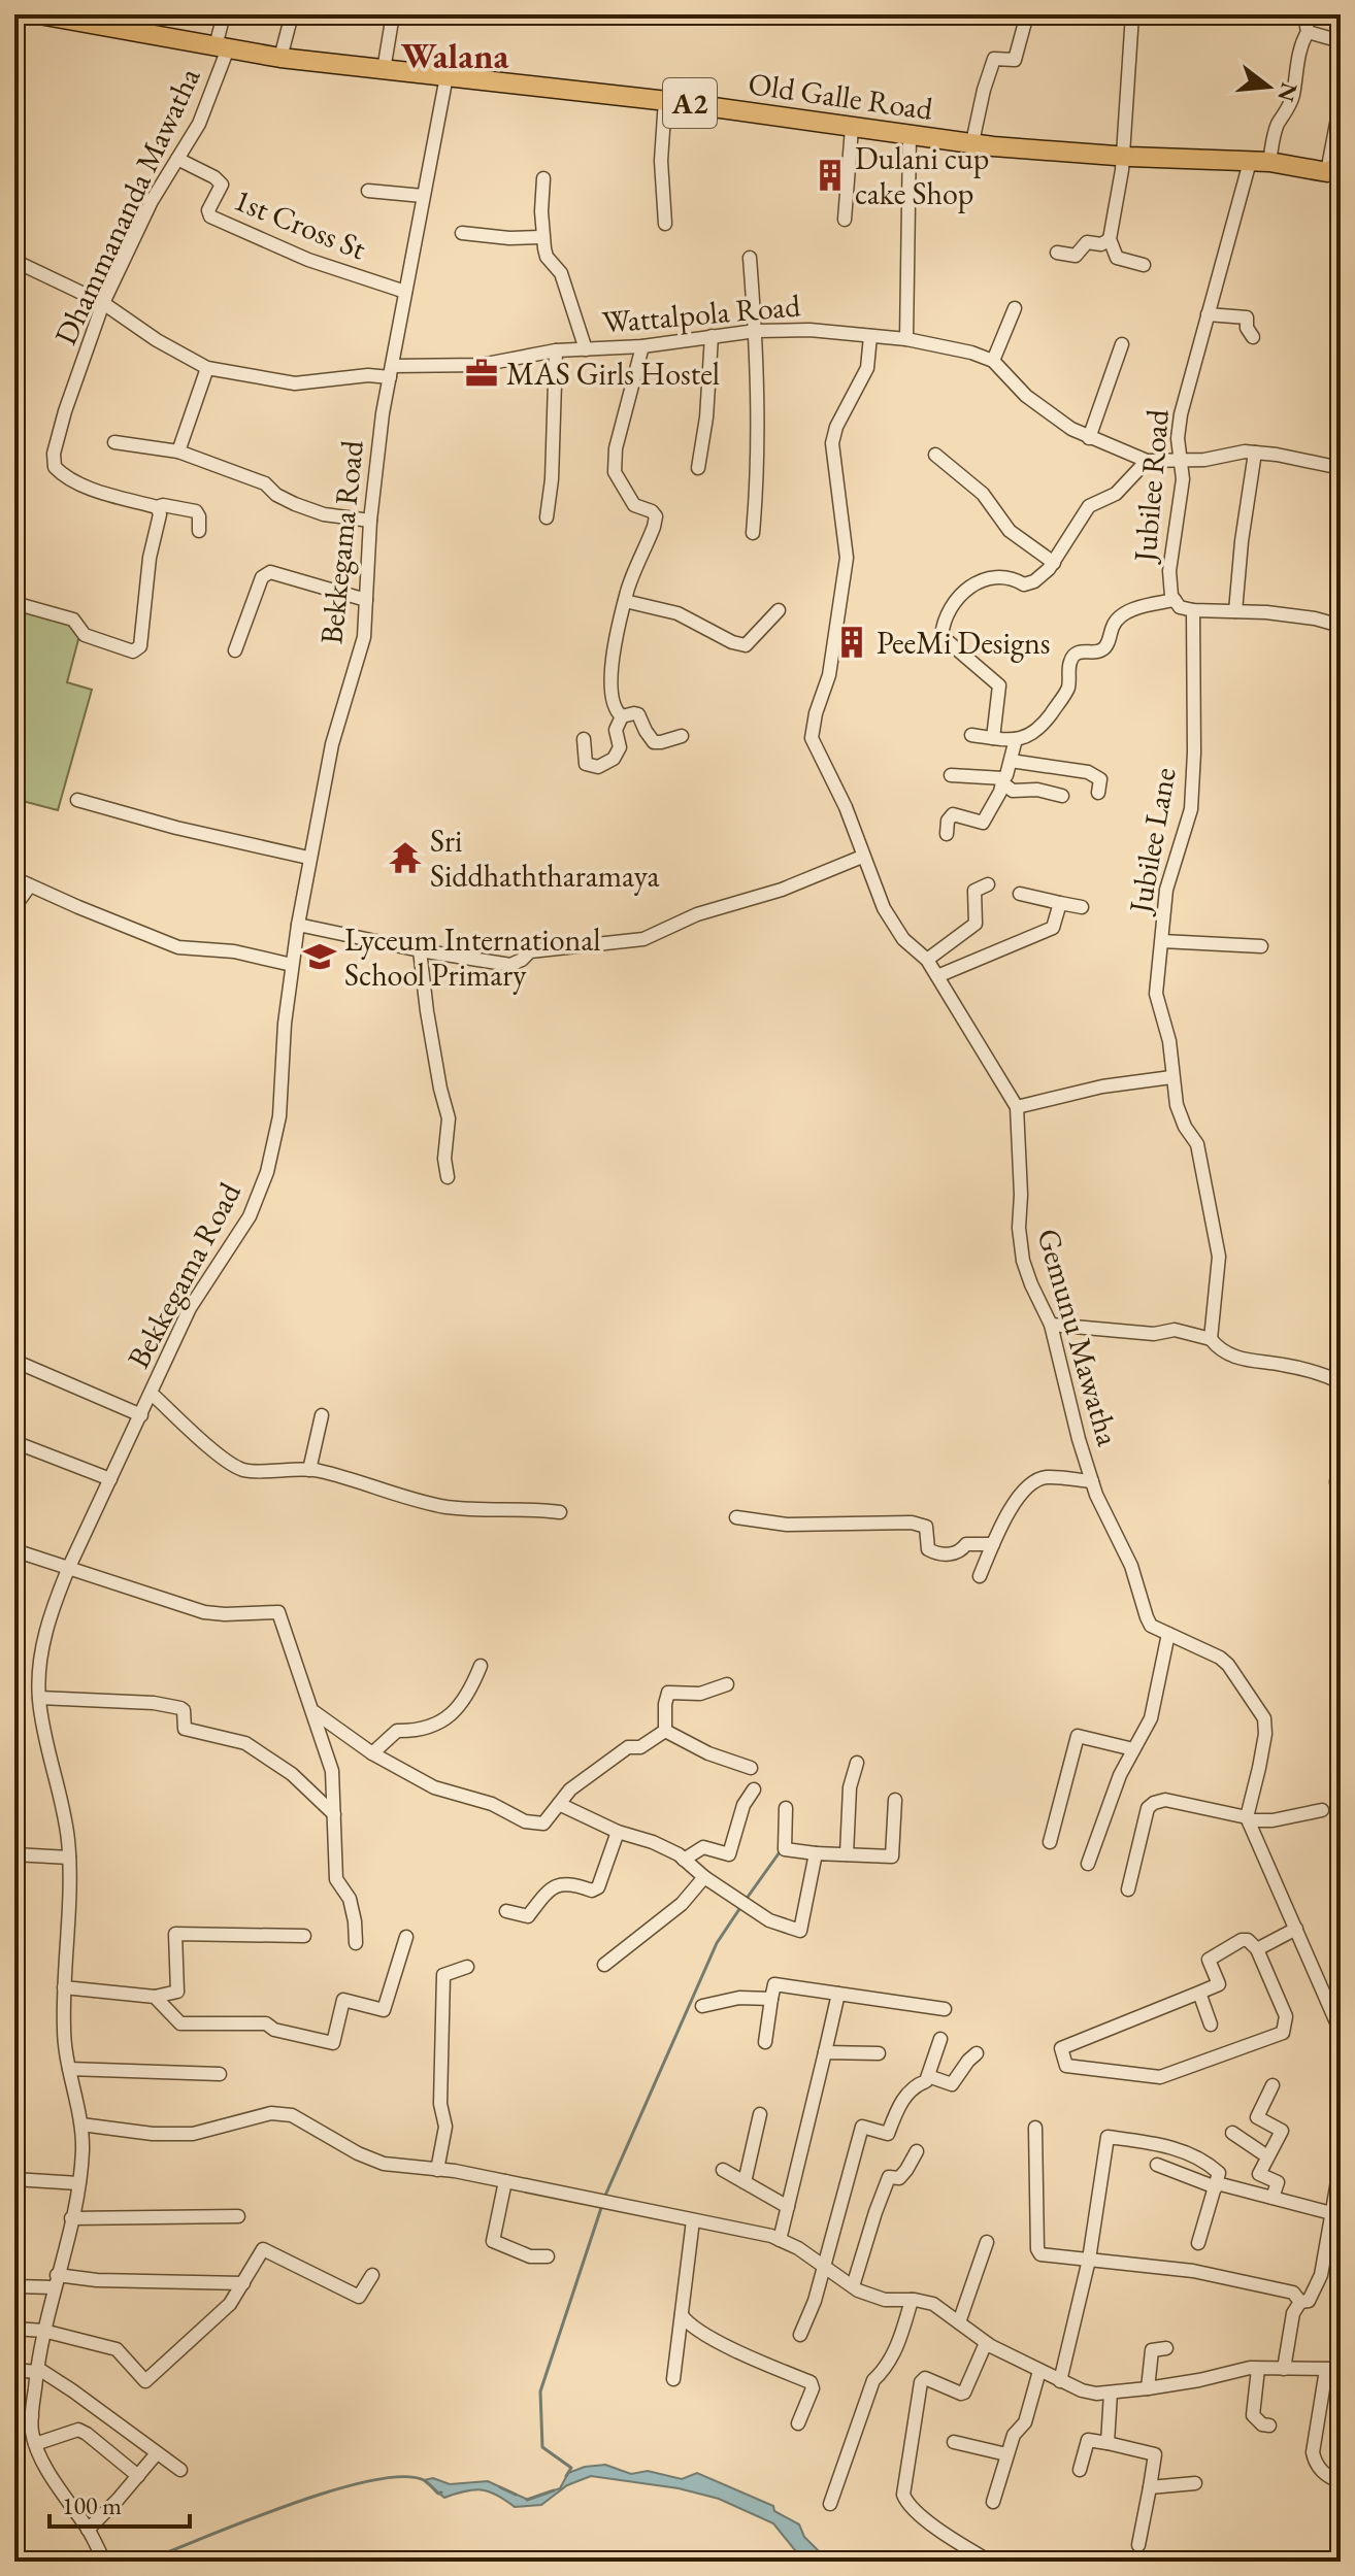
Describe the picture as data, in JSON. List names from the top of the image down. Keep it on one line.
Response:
{"streets":{"highway":["Old Galle Road","A2"],"street":["Dhammananda Mawatha","1st Cross St","Wattalpola Road","Jubilee Road","Bekkegama Road","Jubilee Lane","Gemunu Mawatha"]},"crossings":[["Old Galle Road","Dhammananda Mawatha"],["Old Galle Road","Jubilee Road"],["Old Galle Road","Bekkegama Road"],["Dhammananda Mawatha","1st Cross St"],["Dhammananda Mawatha","Wattalpola Road"],["1st Cross St","Bekkegama Road"],["Wattalpola Road","Jubilee Road"],["Wattalpola Road","Bekkegama Road"],["Wattalpola Road","Gemunu Mawatha"],["Jubilee Road","Jubilee Lane"]],"districts":["Walana"],"places":{"building":["Dulani cup cake Shop","PeeMi Designs"],"office":["MAS Girls Hostel"],"temple":["Sri Siddhaththaramaya"],"school or university":["Lyceum International School Primary"]},"scale_bar":"100 m","north":"right"}
